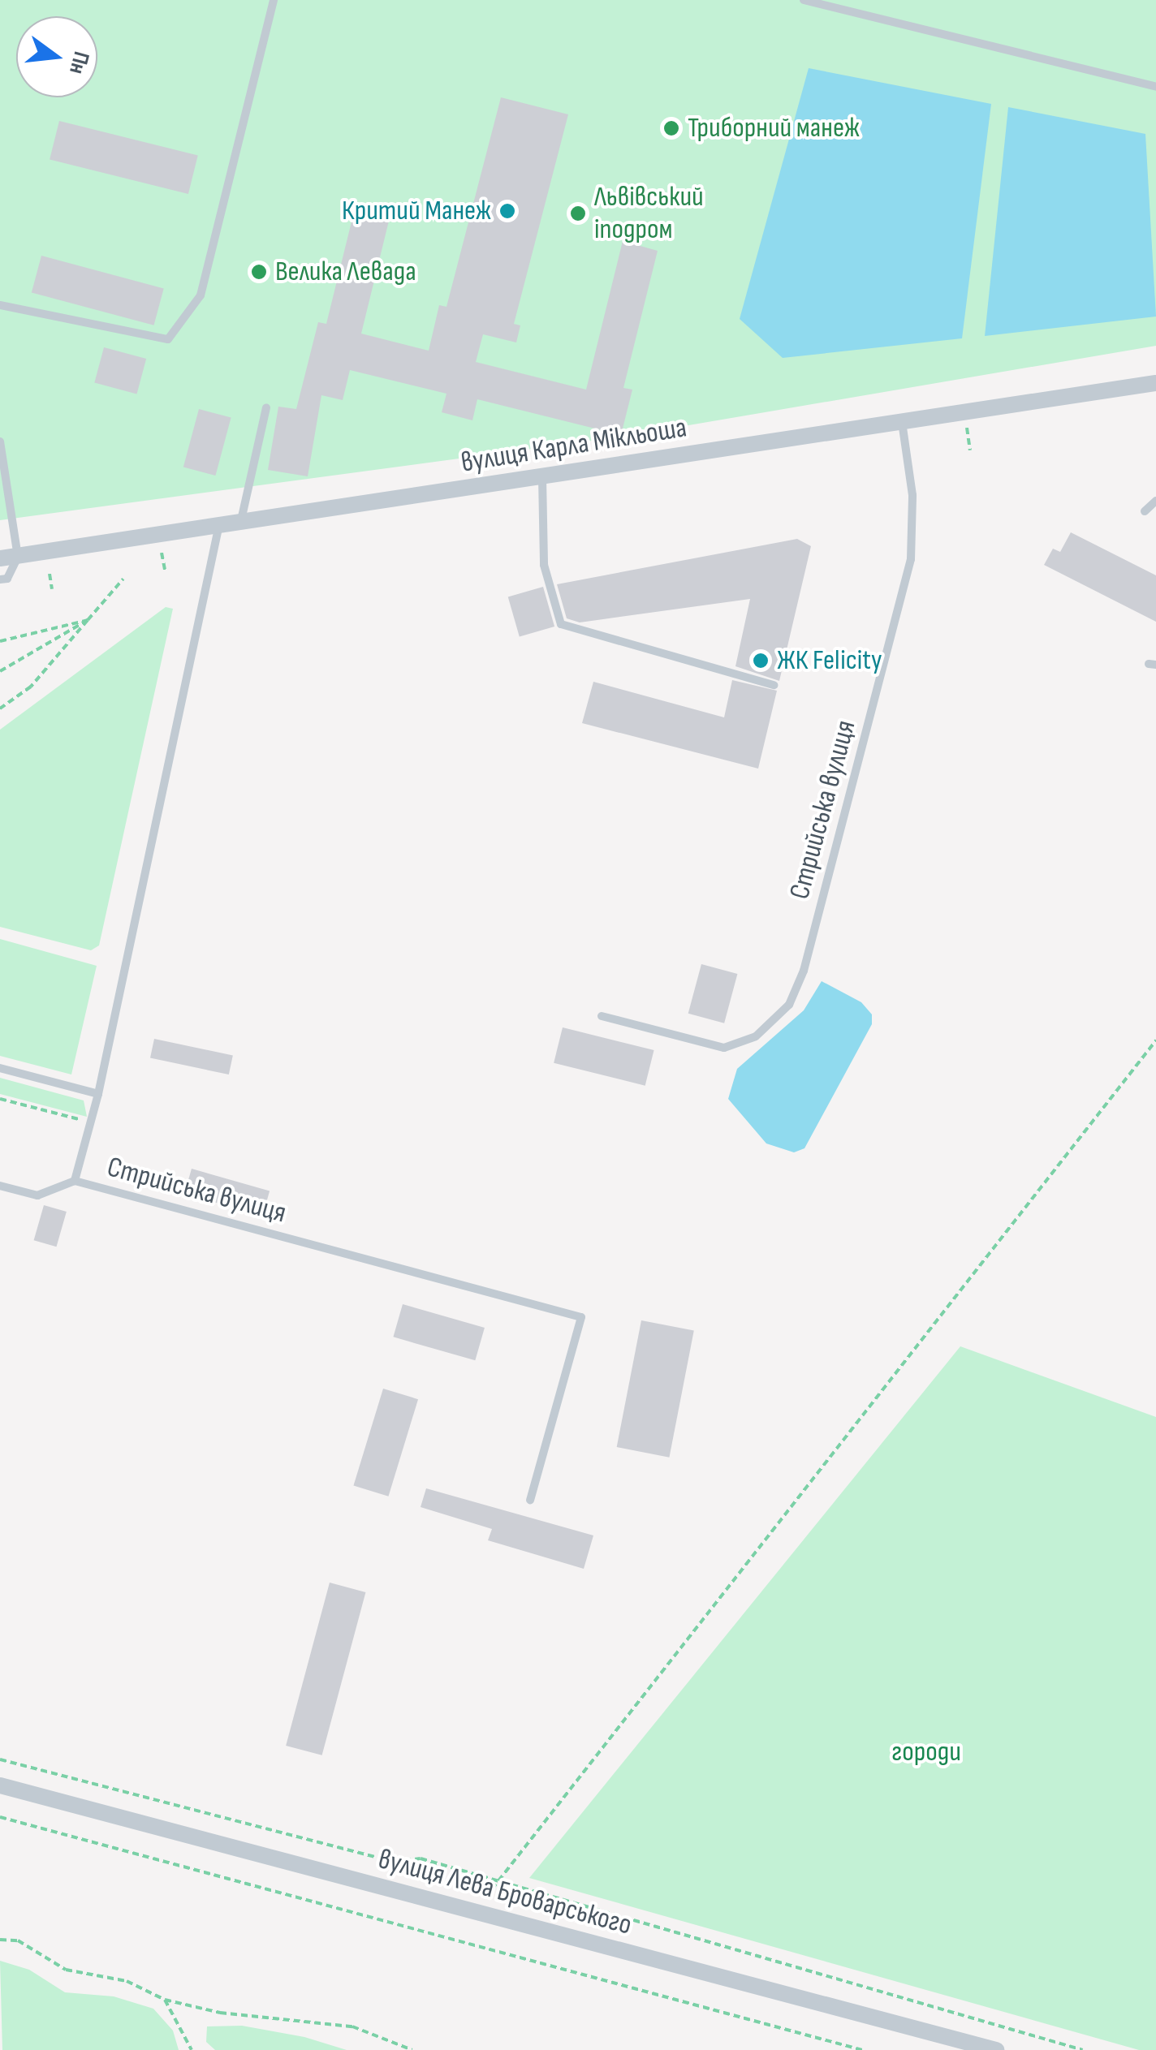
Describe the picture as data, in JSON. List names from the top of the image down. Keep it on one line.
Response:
{"streets":{"street":["вулиця Карла Мікльоша","вулиця Лева Броварського"],"lane":["Стрийська вулиця"]},"crossings":[["вулиця Карла Мікльоша","Стрийська вулиця"]],"parks":["городи"],"places":["Триборний манеж","Критий Манеж","Львівський іподром","Велика Левада","ЖК Felicity"],"north":"right"}
